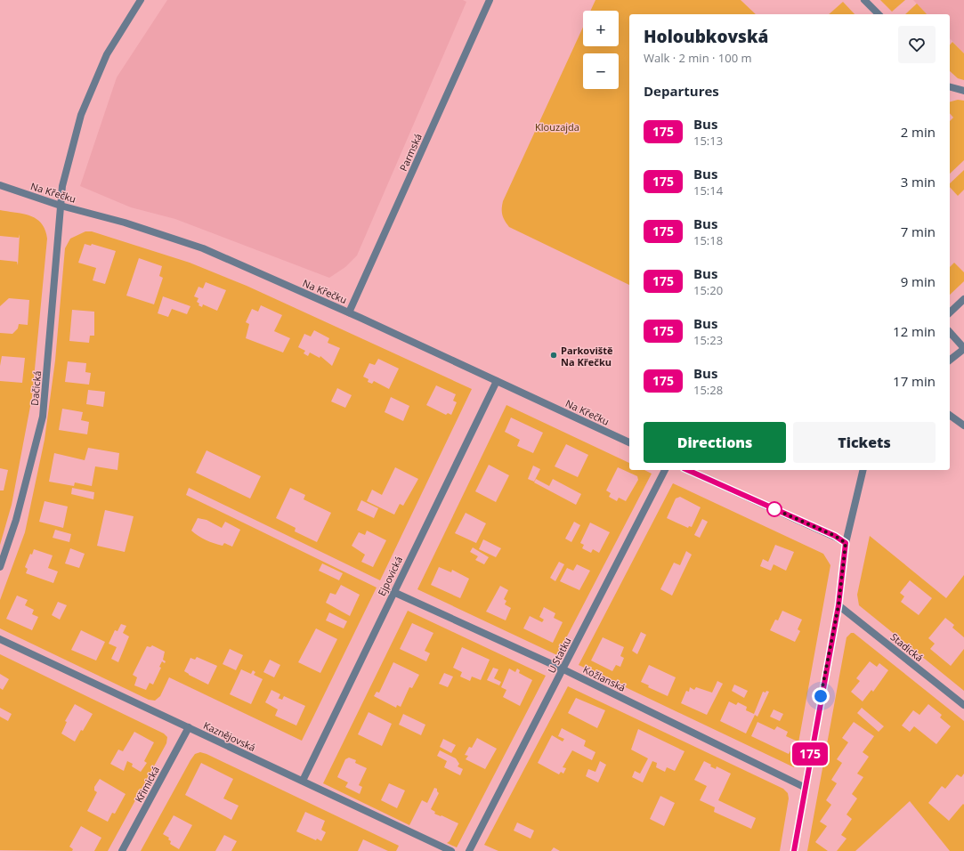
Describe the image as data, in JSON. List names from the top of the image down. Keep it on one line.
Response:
{"streets":{"street":["Parmská","Na Křečku","Dačická","Ejpovická","Stadická","U Statku","Kožlanská","Kaznějovská","Křimická"]},"crossings":[["Parmská","Na Křečku"],["Na Křečku","Dačická"],["Na Křečku","Ejpovická"],["Ejpovická","Kožlanská"],["Ejpovická","Kaznějovská"],["U Statku","Kožlanská"],["Kaznějovská","Křimická"]],"parks":["Klouzajda"],"places":["Parkoviště Na Křečku"],"lines":["bus line 175"],"page":{"on_map":"175","map_buttons":["+","−"],"heading":[["Holoubkovská","Walk · 2 min · 100 m"],"Departures"],"list":[{"mark":"175","name":"Bus","note":"15:13","value":"2 min"},{"mark":"175","name":"Bus","note":"15:14","value":"3 min"},{"mark":"175","name":"Bus","note":"15:18","value":"7 min"},{"mark":"175","name":"Bus","note":"15:20","value":"9 min"},{"mark":"175","name":"Bus","note":"15:23","value":"12 min"},{"mark":"175","name":"Bus","note":"15:28","value":"17 min"}],"buttons":["Directions","Tickets"]}}
